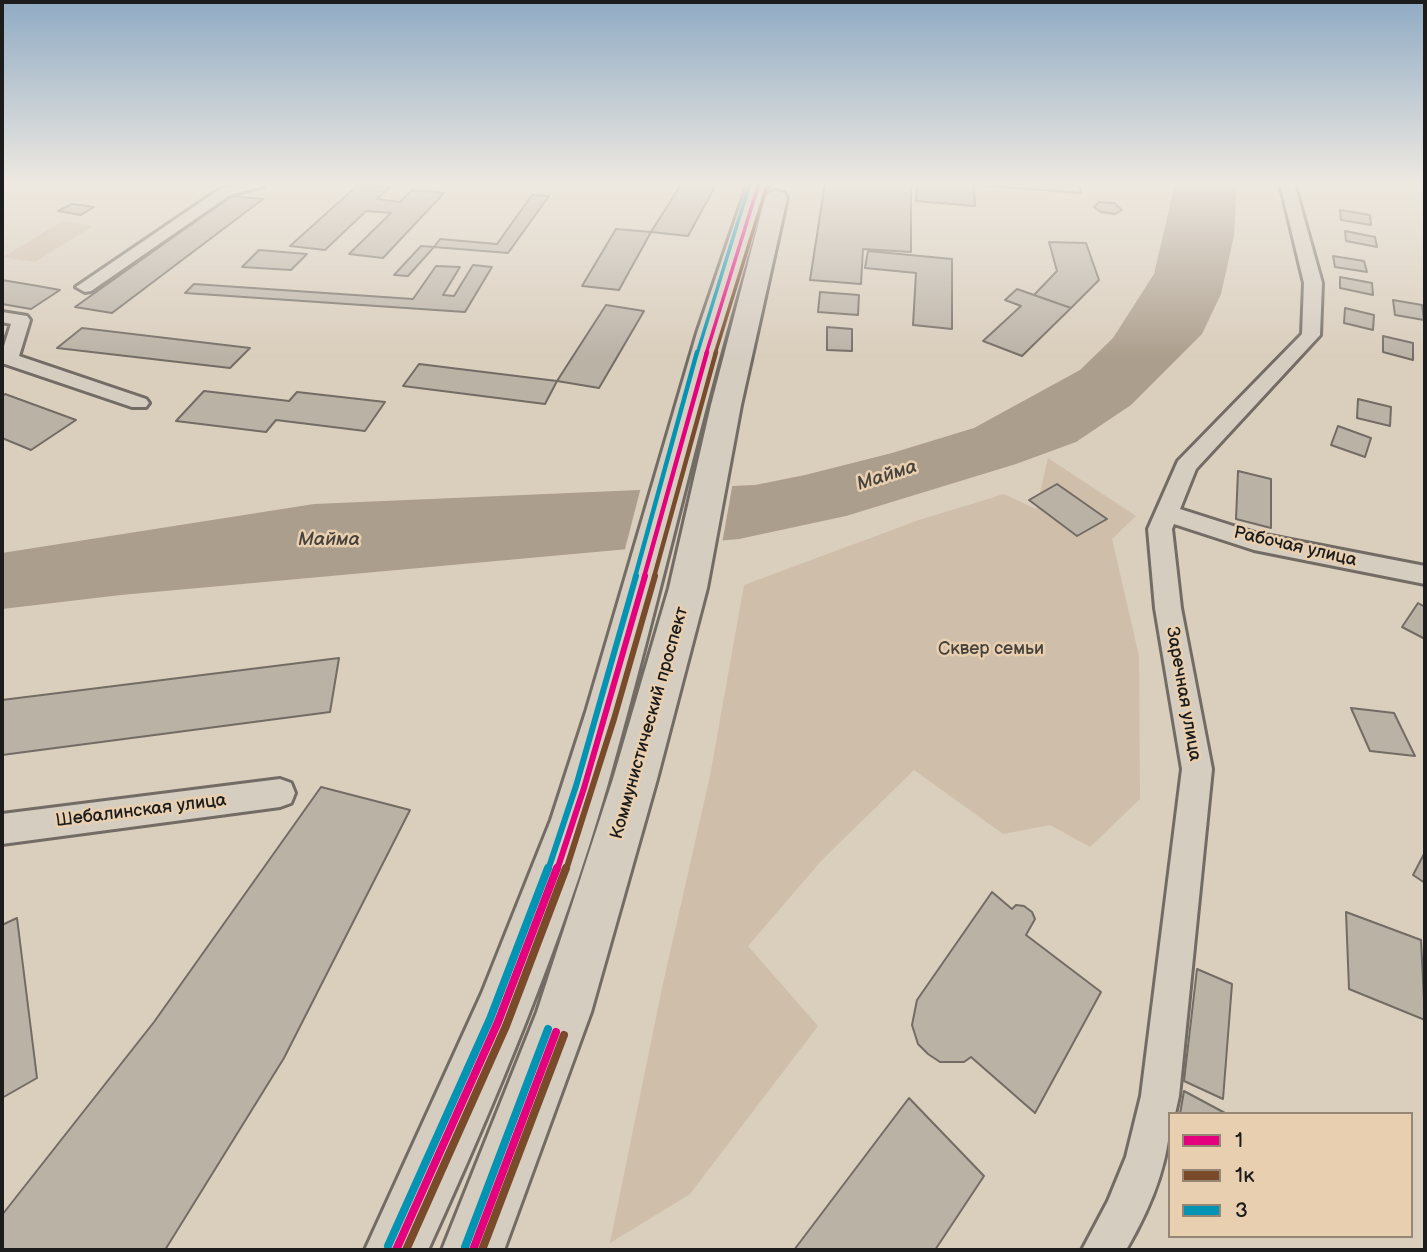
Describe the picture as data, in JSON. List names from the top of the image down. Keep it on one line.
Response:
{"streets":{"main road":["Коммунистический проспект"],"street":["Рабочая улица","Заречная улица","Шебалинская улица"]},"crossings":[["Рабочая улица","Заречная улица"]],"water":["Майма"],"parks":["Сквер семьи"],"lines":["transit line 1","transit line 1к","transit line 3"],"legend":["1","1к","3"]}
